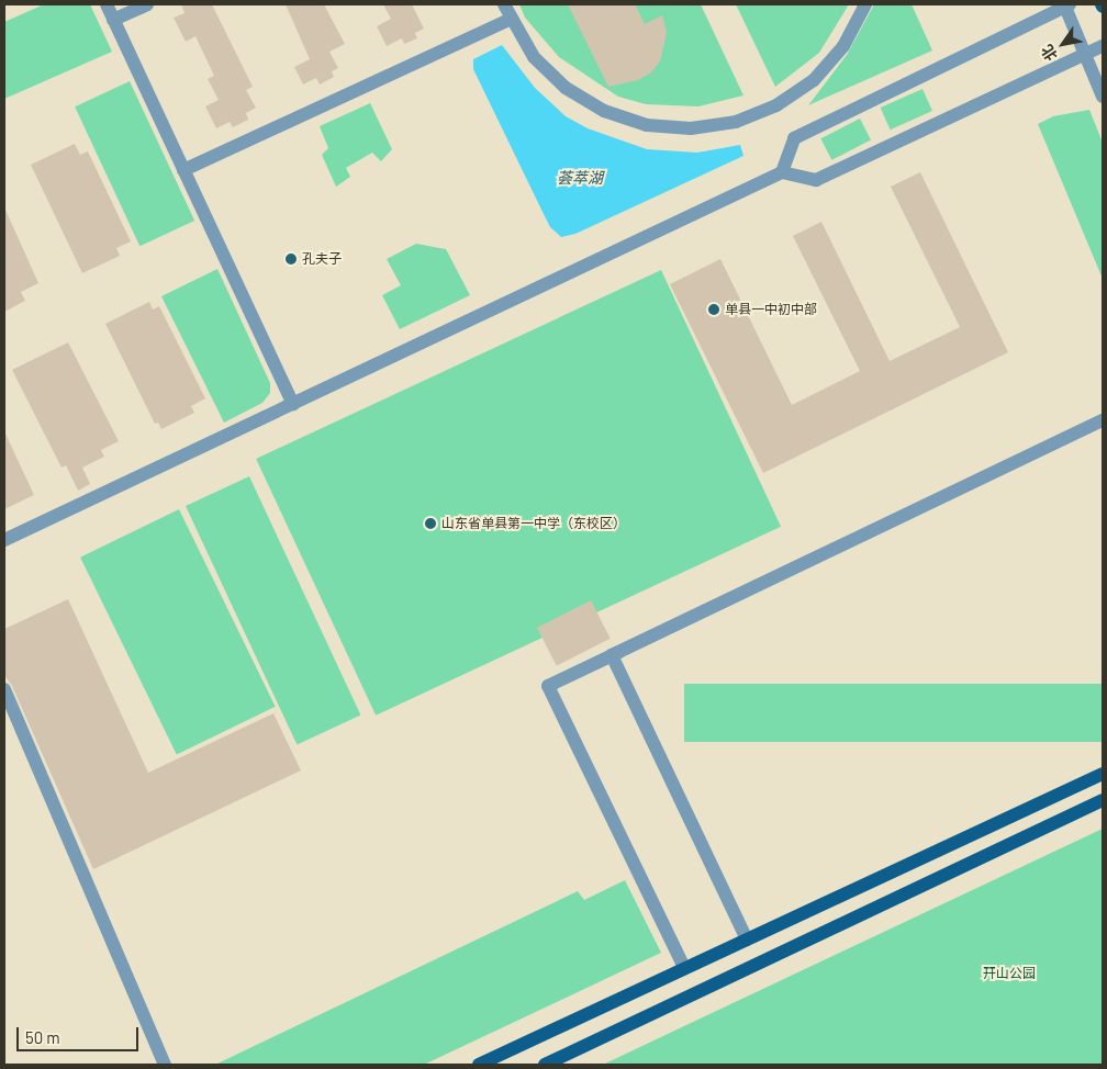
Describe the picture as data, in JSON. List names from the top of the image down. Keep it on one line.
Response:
{"water":["荟萃湖"],"parks":["幵山公园"],"places":["孔夫子","单县一中初中部","山东省单县第一中学（东校区）"],"scale_bar":"50 m","north":"bottom left"}
